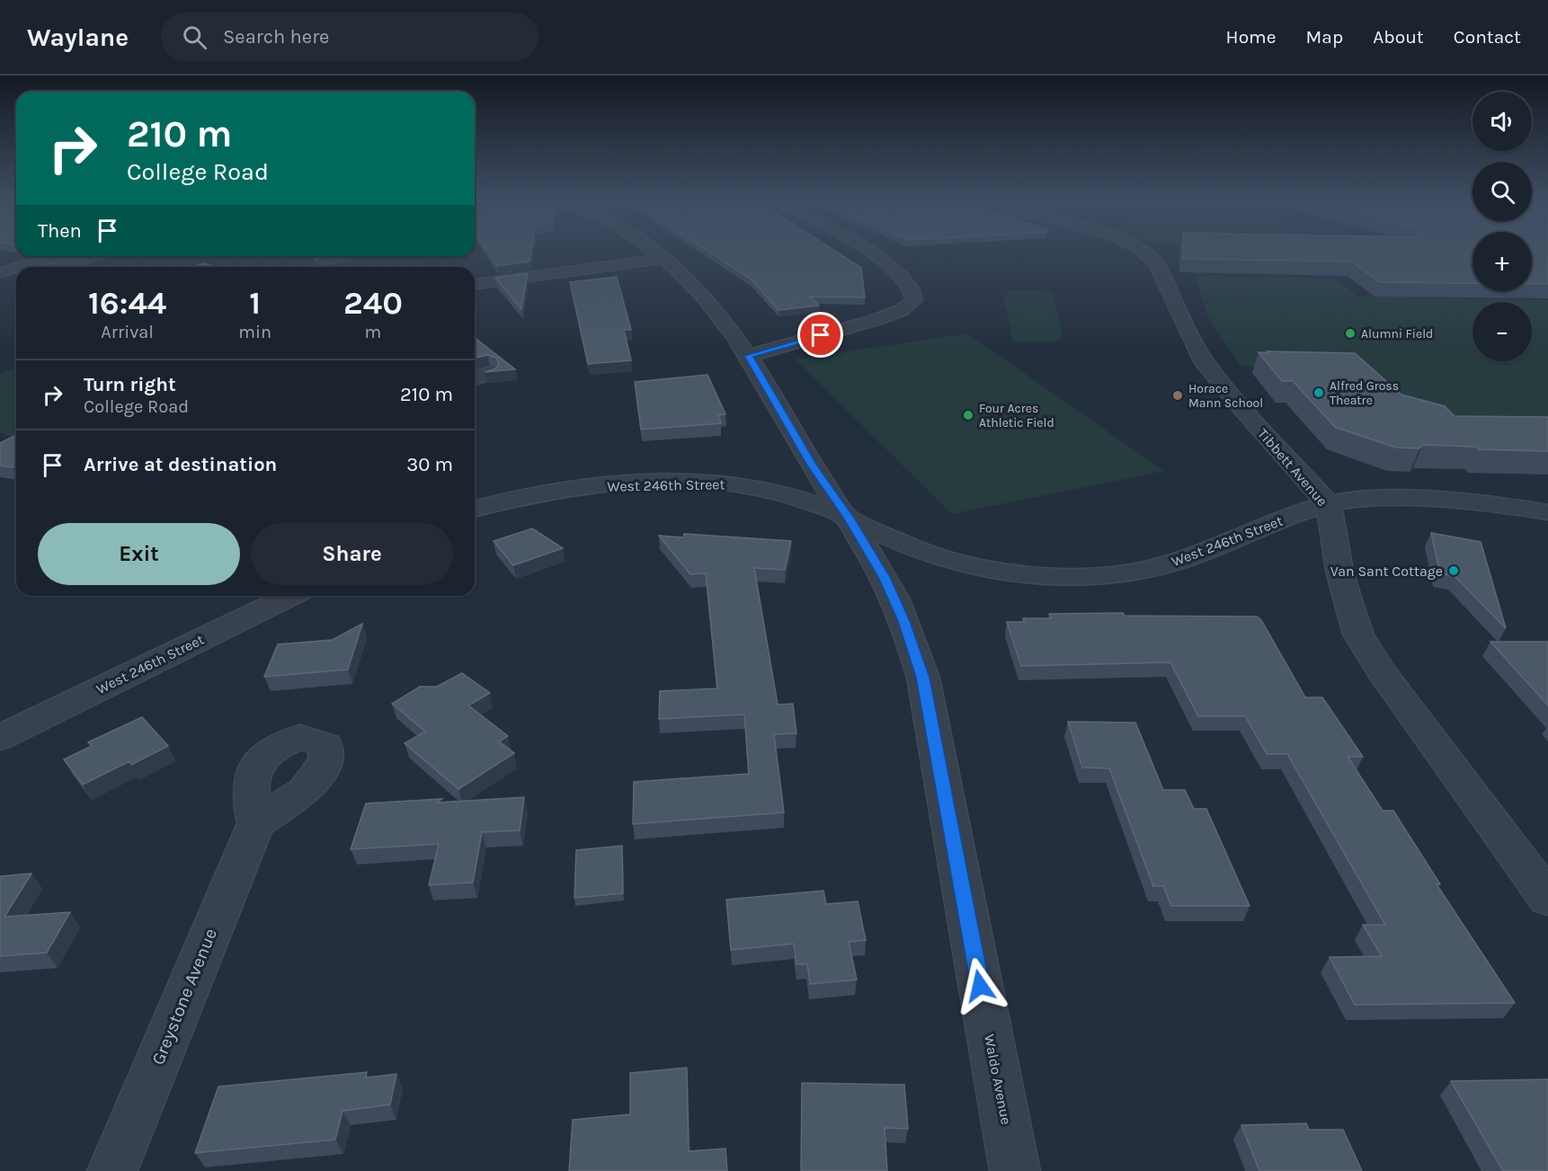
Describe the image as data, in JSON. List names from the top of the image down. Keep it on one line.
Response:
{"streets":{"street":["Tibbett Avenue","West 246th Street","Greystone Avenue","Waldo Avenue"]},"crossings":[["Tibbett Avenue","West 246th Street"],["West 246th Street","Waldo Avenue"]],"places":["Alumni Field","Alfred Gross Theatre","Horace Mann School","Four Acres Athletic Field","Van Sant Cottage"],"page":{"header":"Waylane","search":"Search here","nav":["Home","Map","About","Contact"],"map_buttons":["+","−"],"turn":["210 m","College Road"],"then":"Then","eta":["16:44","Arrival","1","min","240","m"],"list":[{"name":"Turn right","note":"College Road","value":"210 m"},{"name":"Arrive at destination","value":"30 m"}],"buttons":["Exit","Share"]}}
